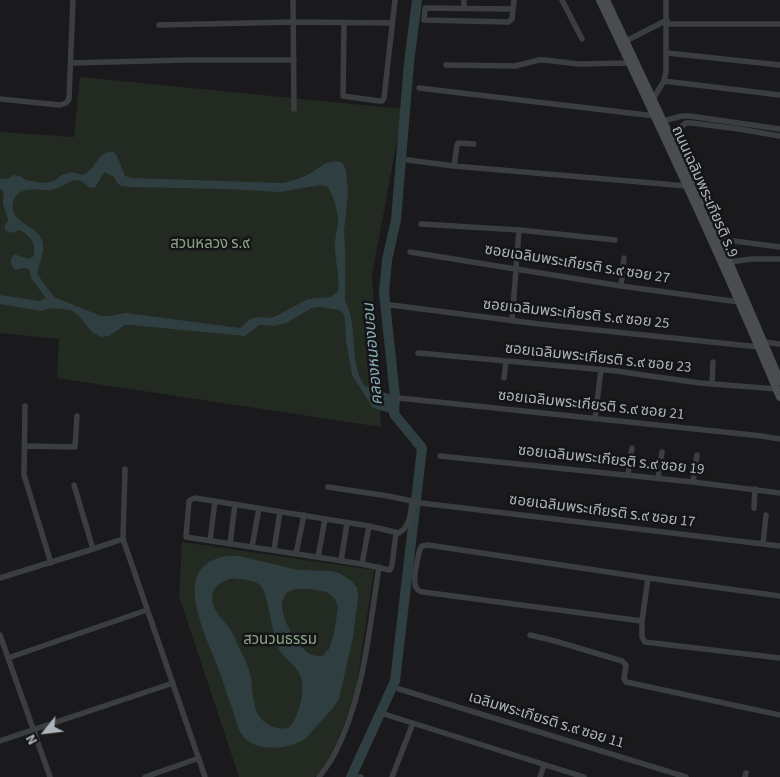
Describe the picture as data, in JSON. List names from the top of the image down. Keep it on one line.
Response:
{"streets":{"main road":["ถนนเฉลิมพระเกียรติ ร.9"],"street":["ซอยเฉลิมพระเกียรติ ร.๙ ซอย 27","ซอยเฉลิมพระเกียรติ ร.๙ ซอย 25","ซอยเฉลิมพระเกียรติ ร.๙ ซอย 23","ซอยเฉลิมพระเกียรติ ร.๙ ซอย 21","ซอยเฉลิมพระเกียรติ ร.๙ ซอย 19","ซอยเฉลิมพระเกียรติ ร.๙ ซอย 17","เฉลิมพระเกียรติ ร.๙ ซอย 11"]},"crossings":[["ถนนเฉลิมพระเกียรติ ร.9","ซอยเฉลิมพระเกียรติ ร.๙ ซอย 27"],["ถนนเฉลิมพระเกียรติ ร.9","ซอยเฉลิมพระเกียรติ ร.๙ ซอย 25"],["ถนนเฉลิมพระเกียรติ ร.9","ซอยเฉลิมพระเกียรติ ร.๙ ซอย 23"]],"water":["คลองหนองบอน"],"parks":["สวนหลวง ร.๙","สวนวนธรรม"],"north":"bottom left"}
